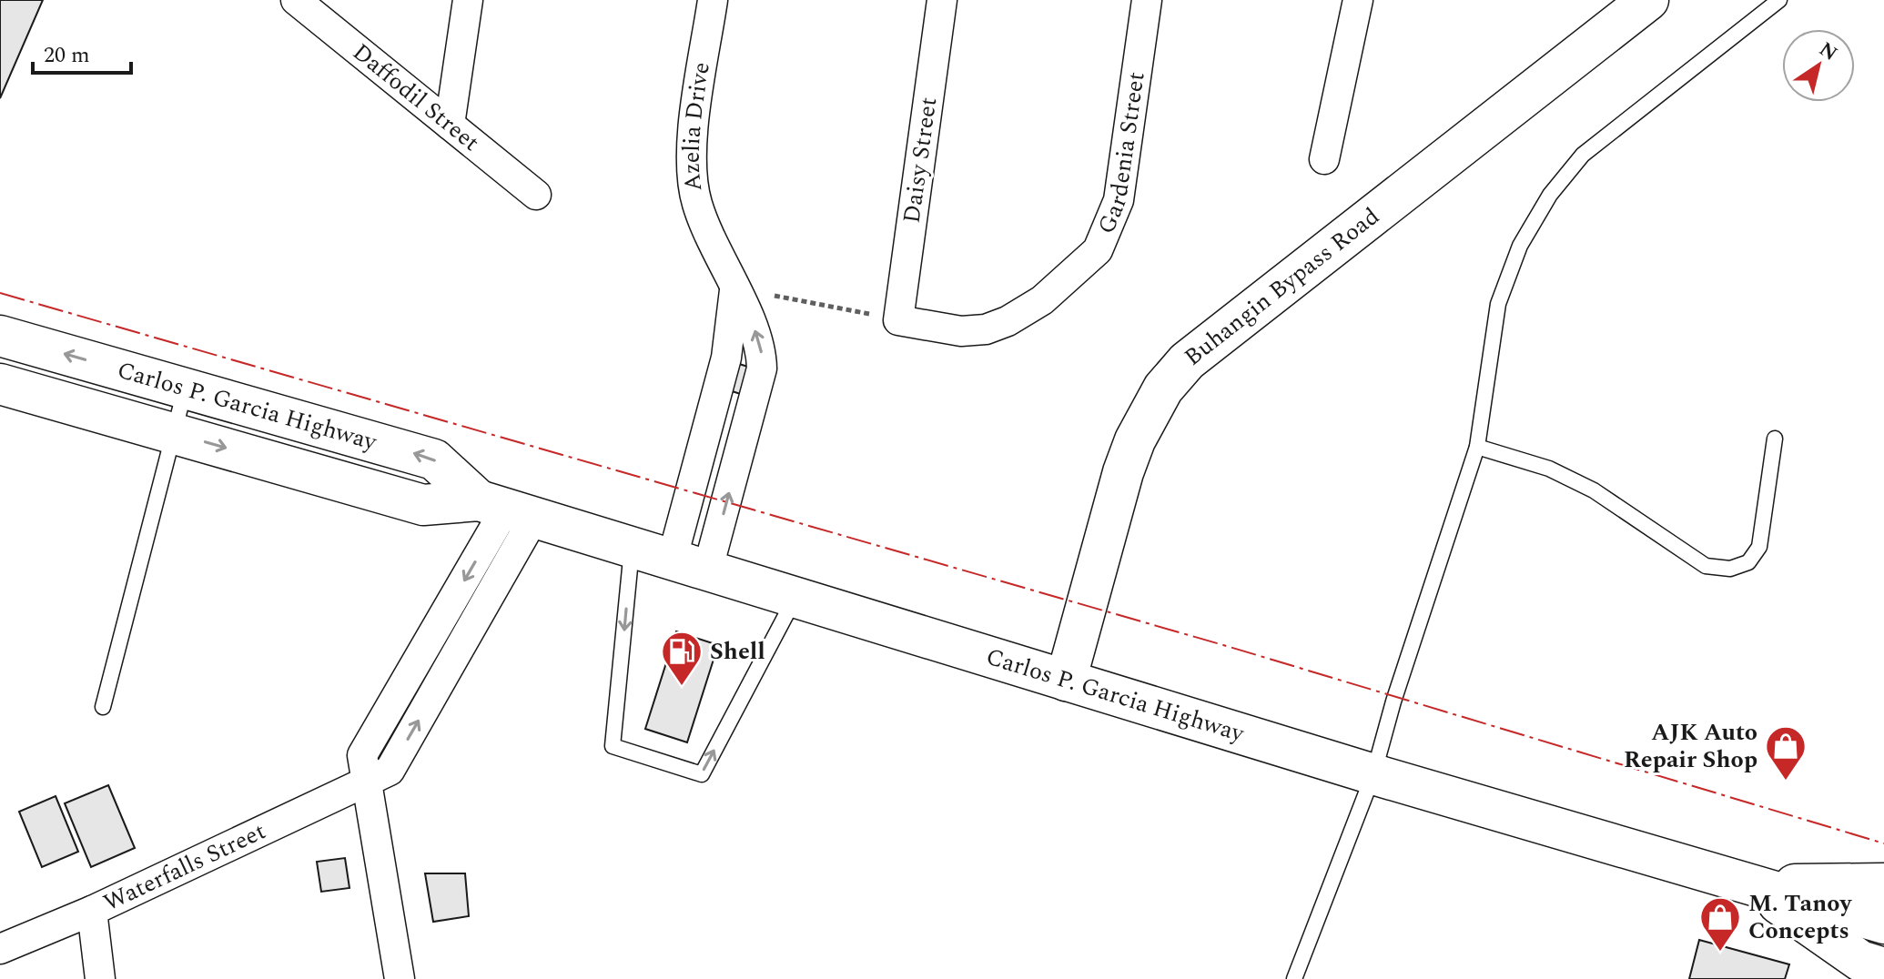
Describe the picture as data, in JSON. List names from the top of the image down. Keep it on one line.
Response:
{"streets":{"main road":["Buhangin Bypass Road","Carlos P. Garcia Highway"],"street":["Daffodil Street","Azelia Drive","Gardenia Street","Daisy Street","Waterfalls Street"]},"crossings":[["Azelia Drive","Carlos P. Garcia Highway"],["Gardenia Street","Daisy Street"],["Buhangin Bypass Road","Carlos P. Garcia Highway"],["Carlos P. Garcia Highway","Waterfalls Street"]],"places":{"fuel station":["Shell"],"shop":["AJK Auto Repair Shop","M. Tanoy Concepts"]},"scale_bar":"20 m","north":"top right"}
